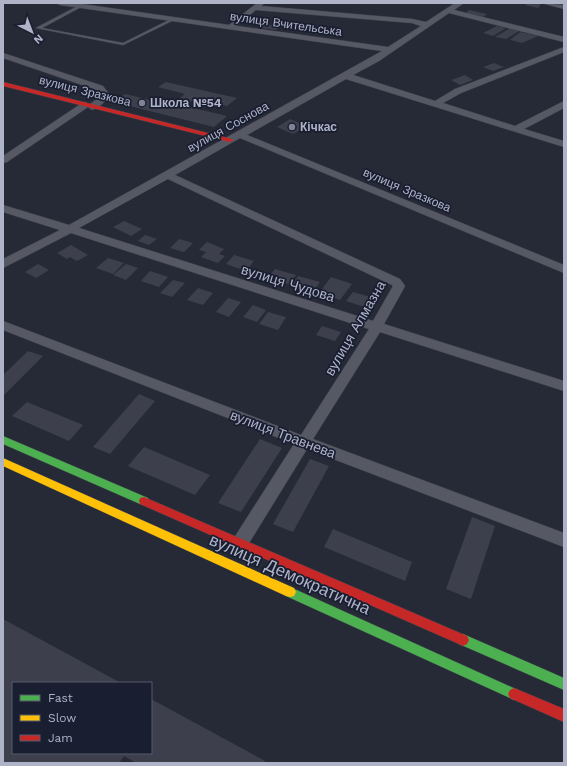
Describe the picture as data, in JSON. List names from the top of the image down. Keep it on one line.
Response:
{"streets":{"street":["вулиця Вчительська","вулиця Зразкова","вулиця Соснова","вулиця Чудова","вулиця Алмазна","вулиця Травнева","вулиця Демократична"]},"crossings":[["вулиця Вчительська","вулиця Соснова"],["вулиця Зразкова","вулиця Соснова"],["вулиця Соснова","вулиця Чудова"],["вулиця Соснова","вулиця Алмазна"],["вулиця Чудова","вулиця Алмазна"],["вулиця Алмазна","вулиця Травнева"],["вулиця Алмазна","вулиця Демократична"]],"places":["Школа №54","Кічкас"],"legend":["Fast","Slow","Jam"],"north":"bottom right"}
